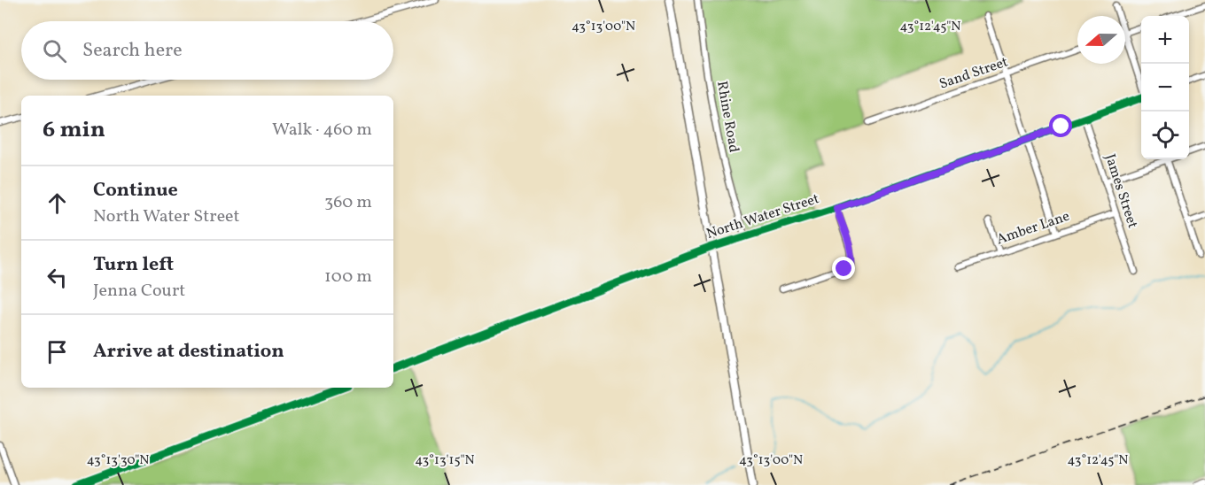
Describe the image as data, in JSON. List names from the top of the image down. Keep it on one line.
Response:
{"streets":{"street":["Sand Street","Rhine Road","James Street","North Water Street","Amber Lane"]},"crossings":[["Rhine Road","North Water Street"],["James Street","North Water Street"],["James Street","Amber Lane"]],"north":"left","page":{"map_buttons":["+","−"],"search":"Search here","heading":["6 min","Walk · 460 m"],"list":[["Continue","North Water Street","360 m"],["Turn left","Jenna Court","100 m"],"Arrive at destination"]},"coordinates":["43°13'00\"N","43°12'45\"N","43°13'30\"N","43°13'15\"N"]}
